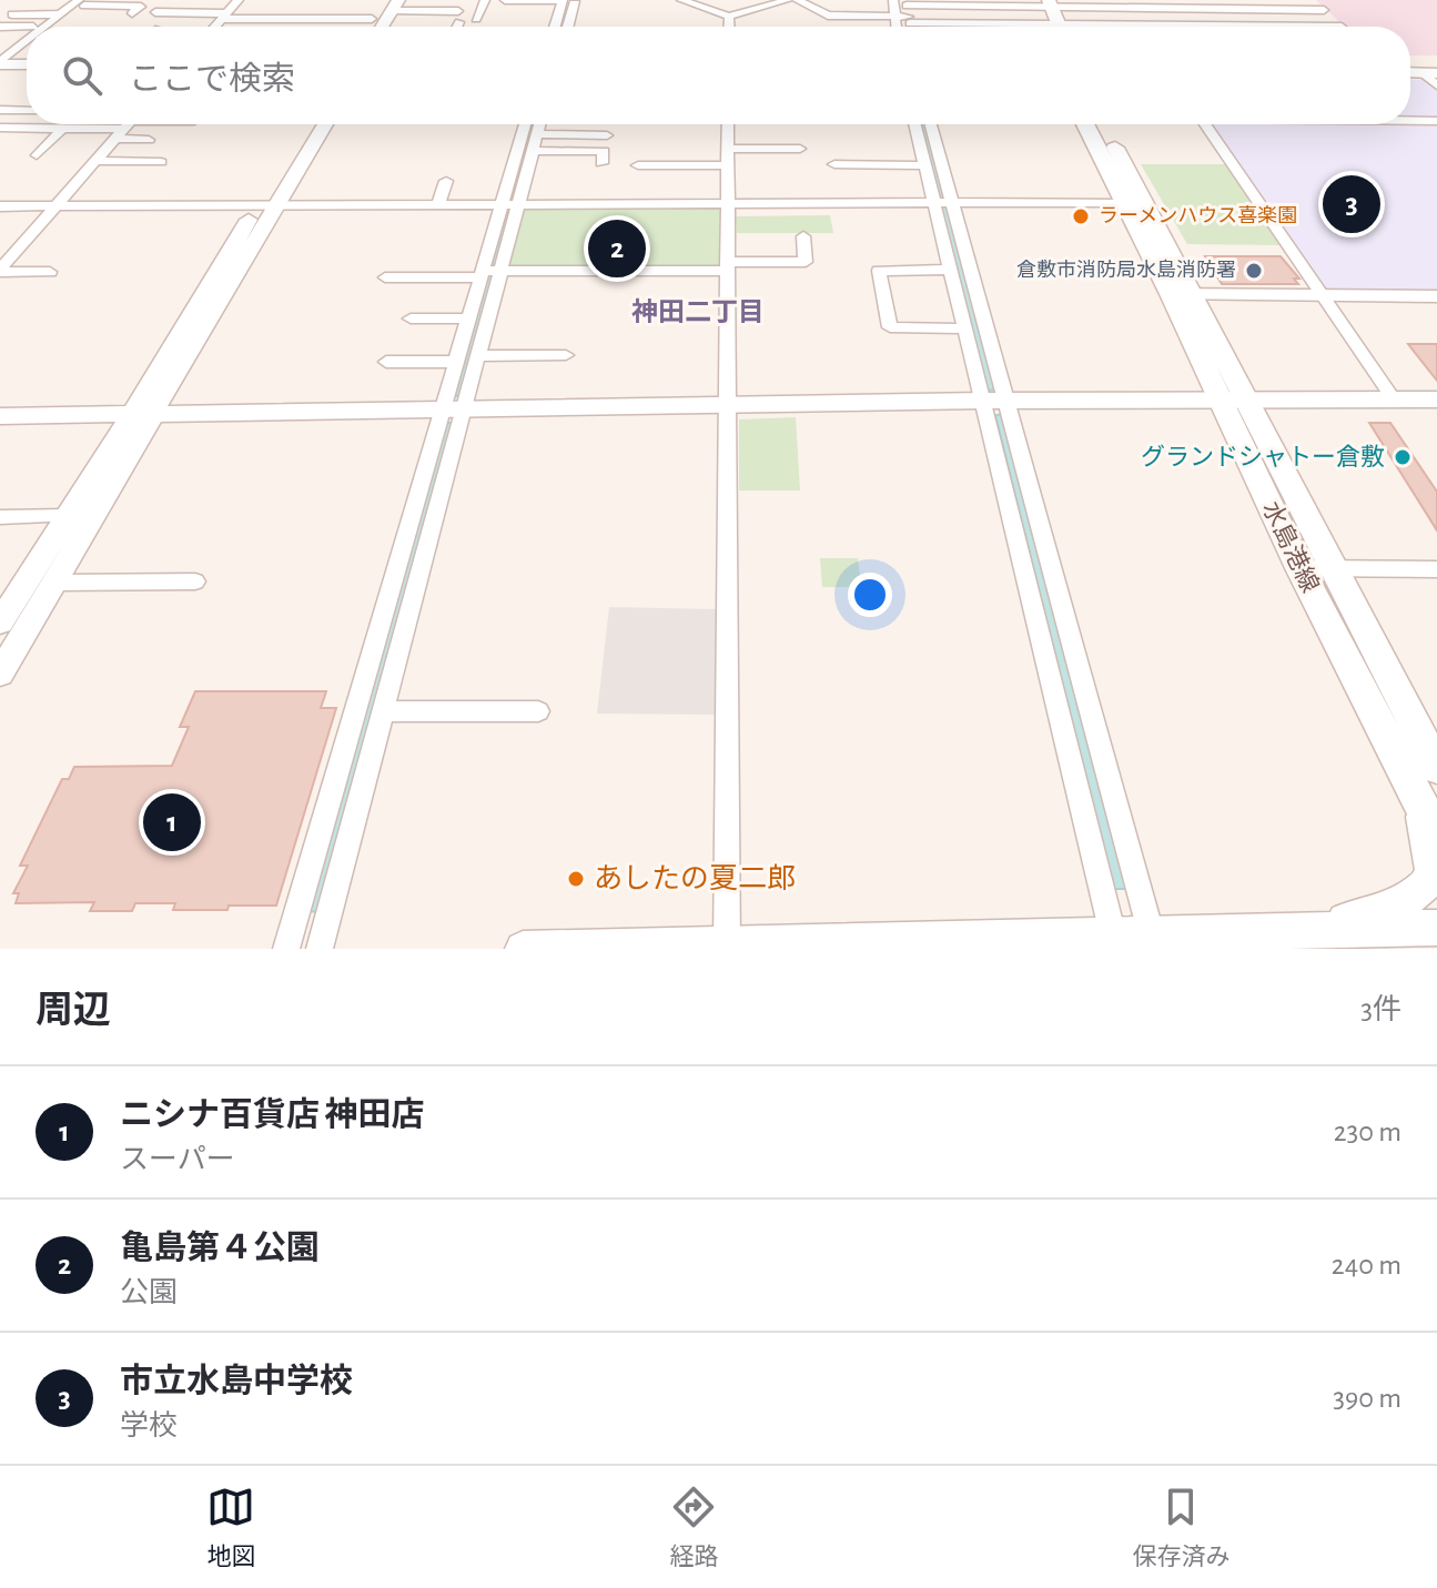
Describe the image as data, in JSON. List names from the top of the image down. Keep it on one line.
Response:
{"streets":{"main road":["水島港線"]},"districts":["神田二丁目"],"places":["ラーメンハウス喜楽園","倉敷市消防局水島消防署","グランドシャトー倉敷","あしたの夏二郎"],"page":{"search":"ここで検索","pins":["3","2","1"],"heading":["周辺","3件"],"list":[{"mark":"1","name":"ニシナ百貨店 神田店","note":"スーパー","value":"230 m"},{"mark":"2","name":"亀島第４公園","note":"公園","value":"240 m"},{"mark":"3","name":"市立水島中学校","note":"学校","value":"390 m"}],"nav":["地図","経路","保存済み"]}}
